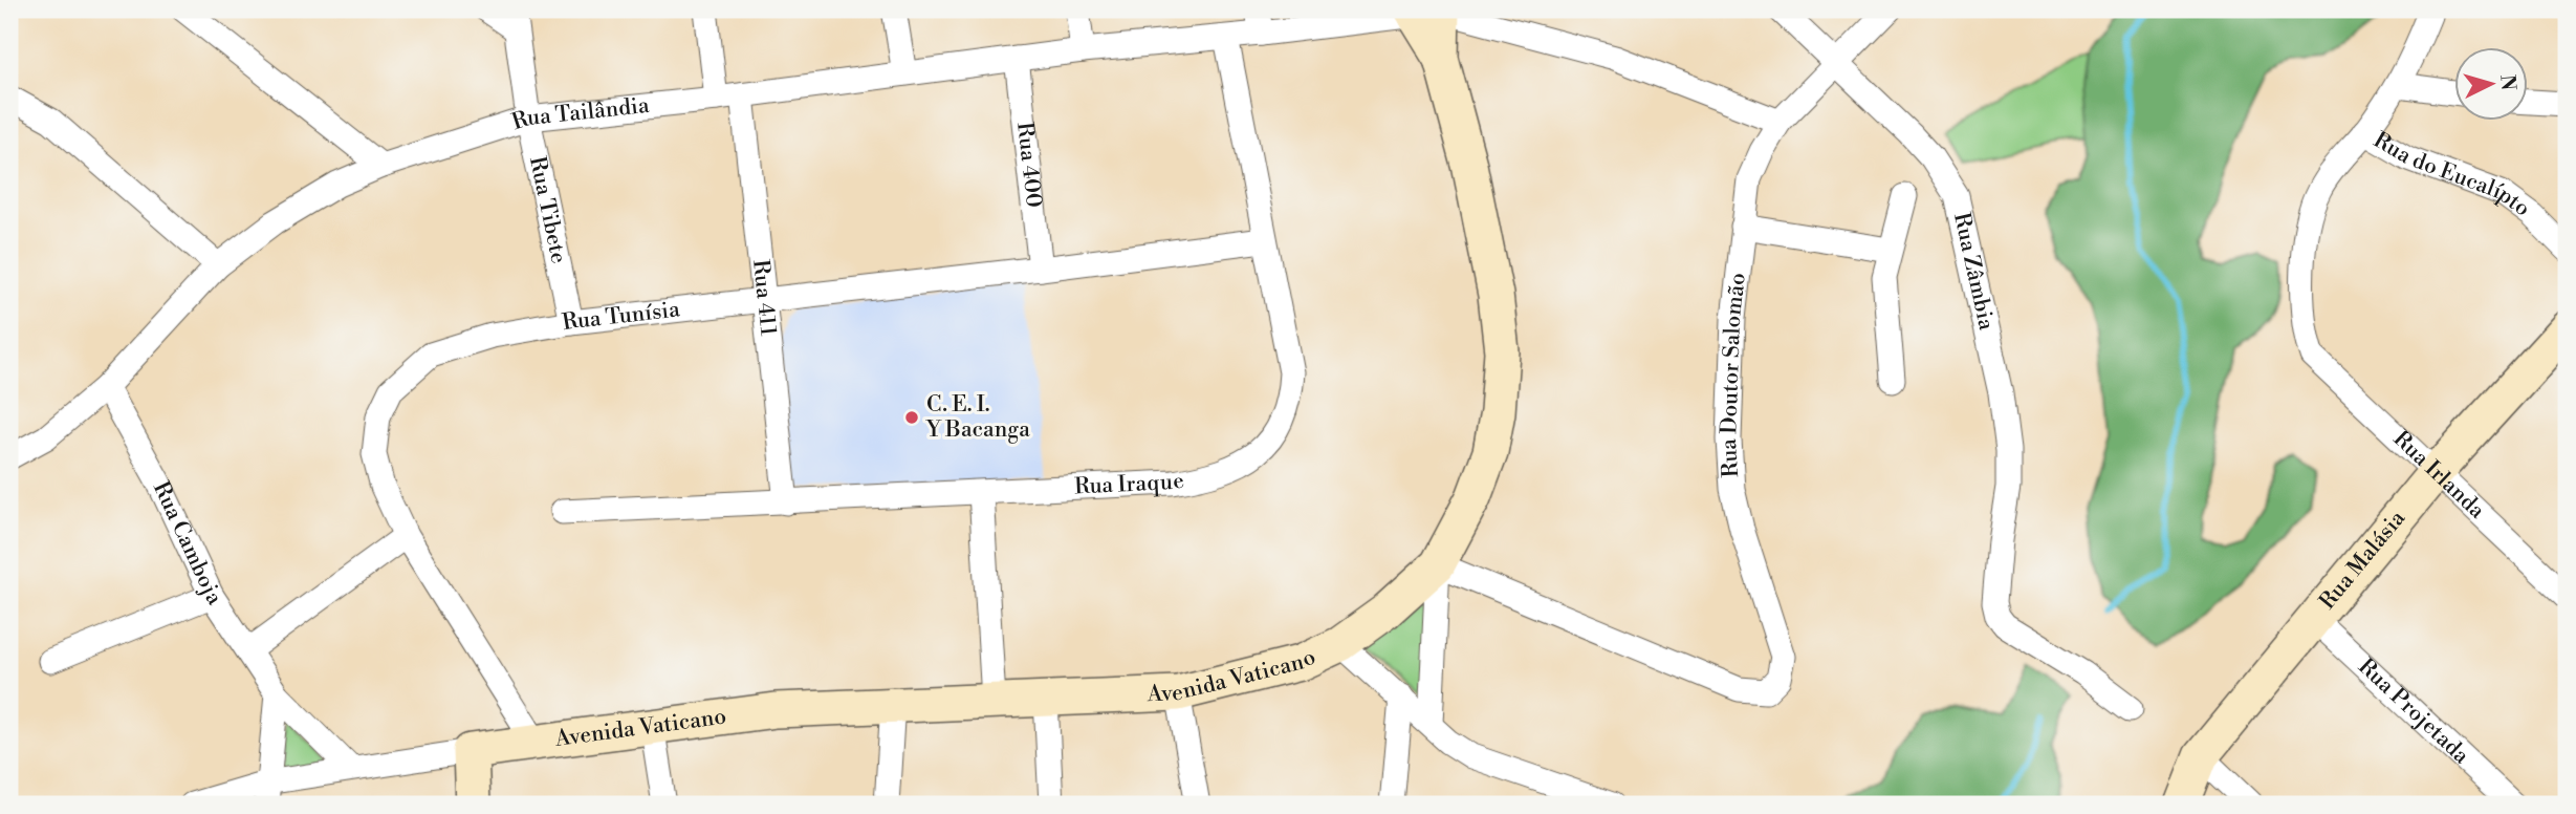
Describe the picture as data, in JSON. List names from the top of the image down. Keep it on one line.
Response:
{"streets":{"street":["Rua Tailândia","Rua 400","Rua do Eucalípto","Rua Tibete","Rua Zâmbia","Rua 411","Rua Tunísia","Rua Doutor Salomão","Rua Irlanda","Rua Iraque","Rua Camboja","Rua Malásia","Avenida Vaticano","Rua Projetada"]},"crossings":[["Rua Tailândia","Rua 400"],["Rua Tailândia","Rua Tibete"],["Rua Tailândia","Rua 411"],["Rua Tailândia","Rua Iraque"],["Rua Tailândia","Rua Camboja"],["Rua Tailândia","Avenida Vaticano"],["Rua 400","Rua Tunísia"],["Rua do Eucalípto","Rua Irlanda"],["Rua Tibete","Rua Tunísia"],["Rua Zâmbia","Rua Doutor Salomão"],["Rua 411","Rua Tunísia"],["Rua 411","Rua Iraque"],["Rua Tunísia","Rua Iraque"],["Rua Tunísia","Avenida Vaticano"],["Rua Doutor Salomão","Avenida Vaticano"],["Rua Irlanda","Rua Malásia"],["Rua Camboja","Avenida Vaticano"],["Rua Malásia","Rua Projetada"]],"places":["C. E. I. Y Bacanga"],"north":"right"}
